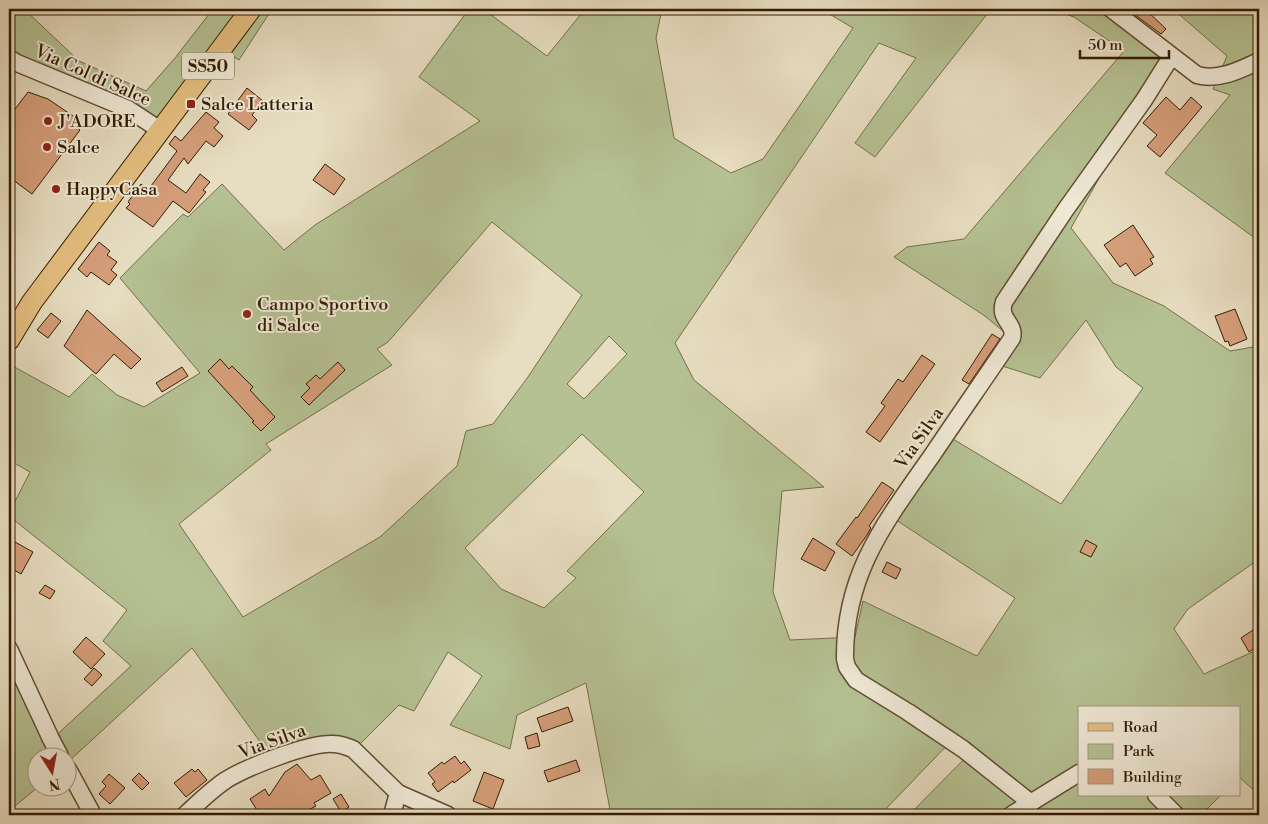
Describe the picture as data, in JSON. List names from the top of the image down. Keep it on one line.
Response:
{"streets":{"main road":["SS50"],"street":["Via Col di Salce","Via Silva"]},"crossings":[["SS50","Via Col di Salce"]],"places":{"transit":["Salce Latteria"],"other":["J'ADORE","Salce","HappyCasa","Campo Sportivo di Salce"]},"legend":["Road","Park","Building"],"scale_bar":"50 m","north":"bottom"}
